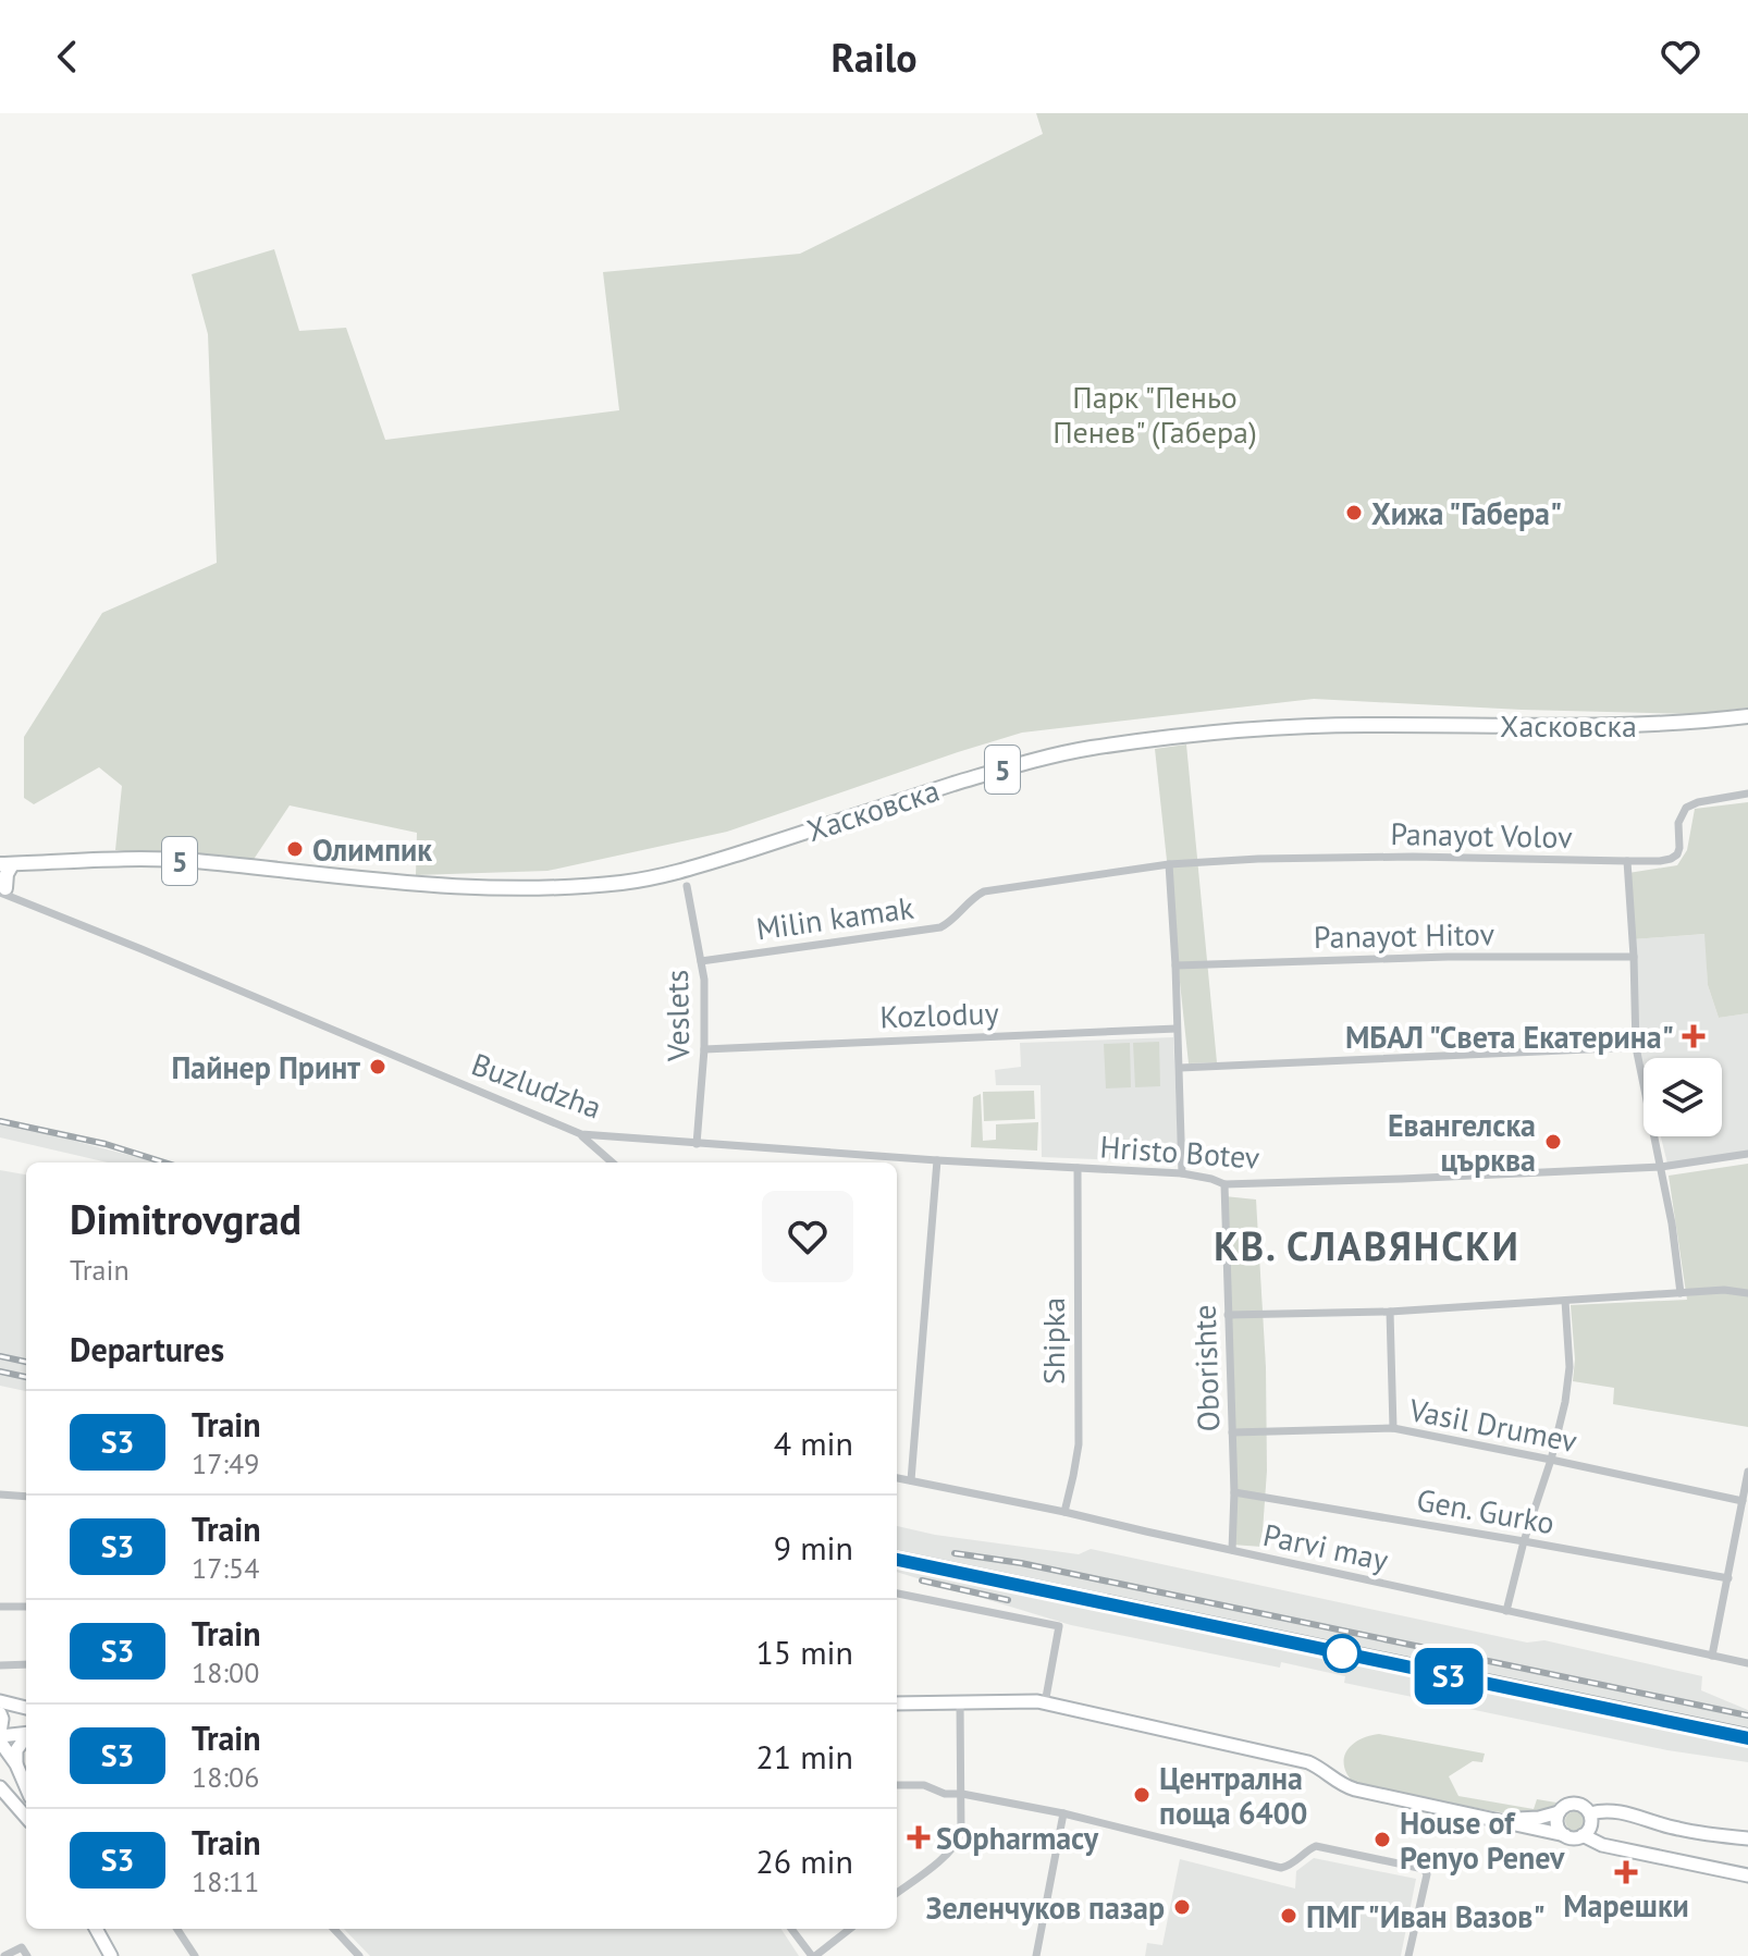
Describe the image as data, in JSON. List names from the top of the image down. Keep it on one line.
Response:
{"streets":{"main road":["Хасковска","5"],"street":["Panayot Volov","Milin kamak","Panayot Hitov","Kozloduy","Veslets","Buzludzha","Hristo Botev","Shipka","Oborishte","Vasil Drumev","Gen. Gurko","Parvi may"]},"crossings":[["Panayot Volov","Milin kamak"],["Milin kamak","Veslets"],["Kozloduy","Veslets"],["Veslets","Buzludzha"],["Buzludzha","Hristo Botev"],["Buzludzha","Shipka"],["Hristo Botev","Shipka"],["Hristo Botev","Oborishte"],["Shipka","Parvi may"],["Oborishte","Vasil Drumev"],["Oborishte","Gen. Gurko"],["Oborishte","Parvi may"]],"districts":["КВ. СЛАВЯНСКИ"],"parks":["Парк \"Пеньо Пенев\" (Габера)"],"places":{"other":["Хижа \"Габера\"","Олимпик","Пайнер Принт","Евангелска църква","Централна поща 6400","House of Penyo Penev","Зеленчуков пазар","ПМГ \"Иван Вазов\""],"health":["МБАЛ \"Света Екатерина\"","SOpharmacy","Марешки"]},"page":{"header":"Railo","on_map":"S3","heading":[["Dimitrovgrad","Train"],"Departures"],"list":[{"mark":"S3","name":"Train","note":"17:49","value":"4 min"},{"mark":"S3","name":"Train","note":"17:54","value":"9 min"},{"mark":"S3","name":"Train","note":"18:00","value":"15 min"},{"mark":"S3","name":"Train","note":"18:06","value":"21 min"},{"mark":"S3","name":"Train","note":"18:11","value":"26 min"}]}}
